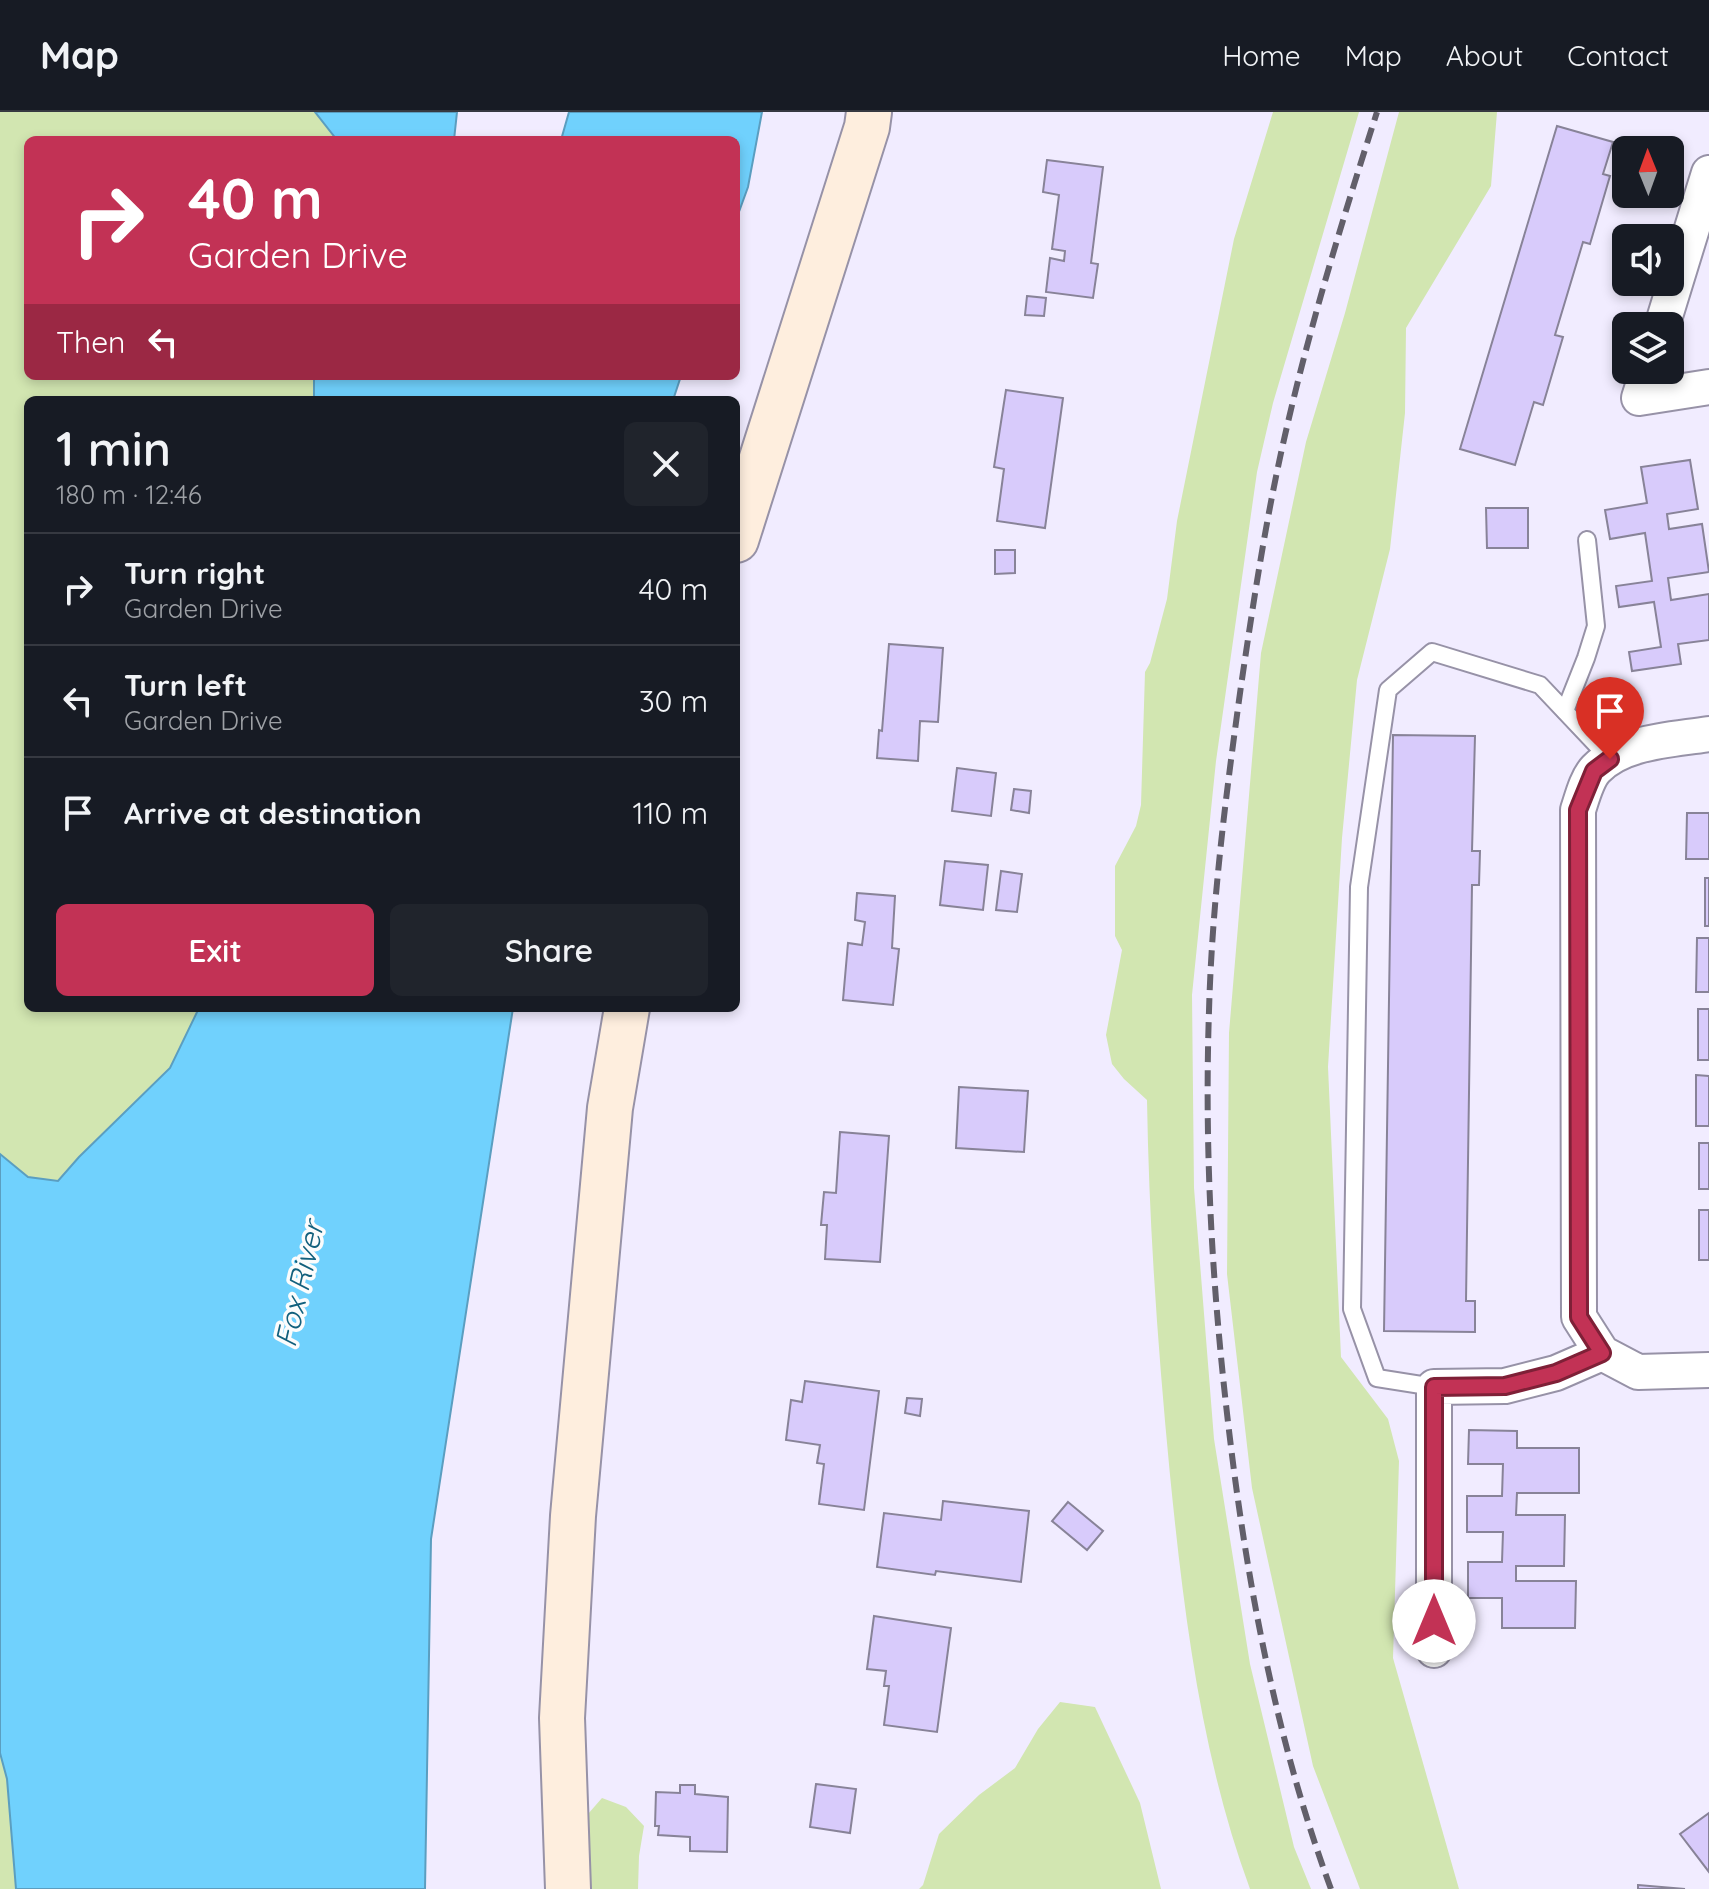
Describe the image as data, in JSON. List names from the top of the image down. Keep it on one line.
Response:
{"water":["Fox River"],"north":"top","page":{"header":"Map","nav":["Home","Map","About","Contact"],"turn":["40 m","Garden Drive"],"then":"Then","heading":["1 min","180 m · 12:46"],"list":[{"name":"Turn right","note":"Garden Drive","value":"40 m"},{"name":"Turn left","note":"Garden Drive","value":"30 m"},{"name":"Arrive at destination","value":"110 m"}],"buttons":["Exit","Share"]}}
